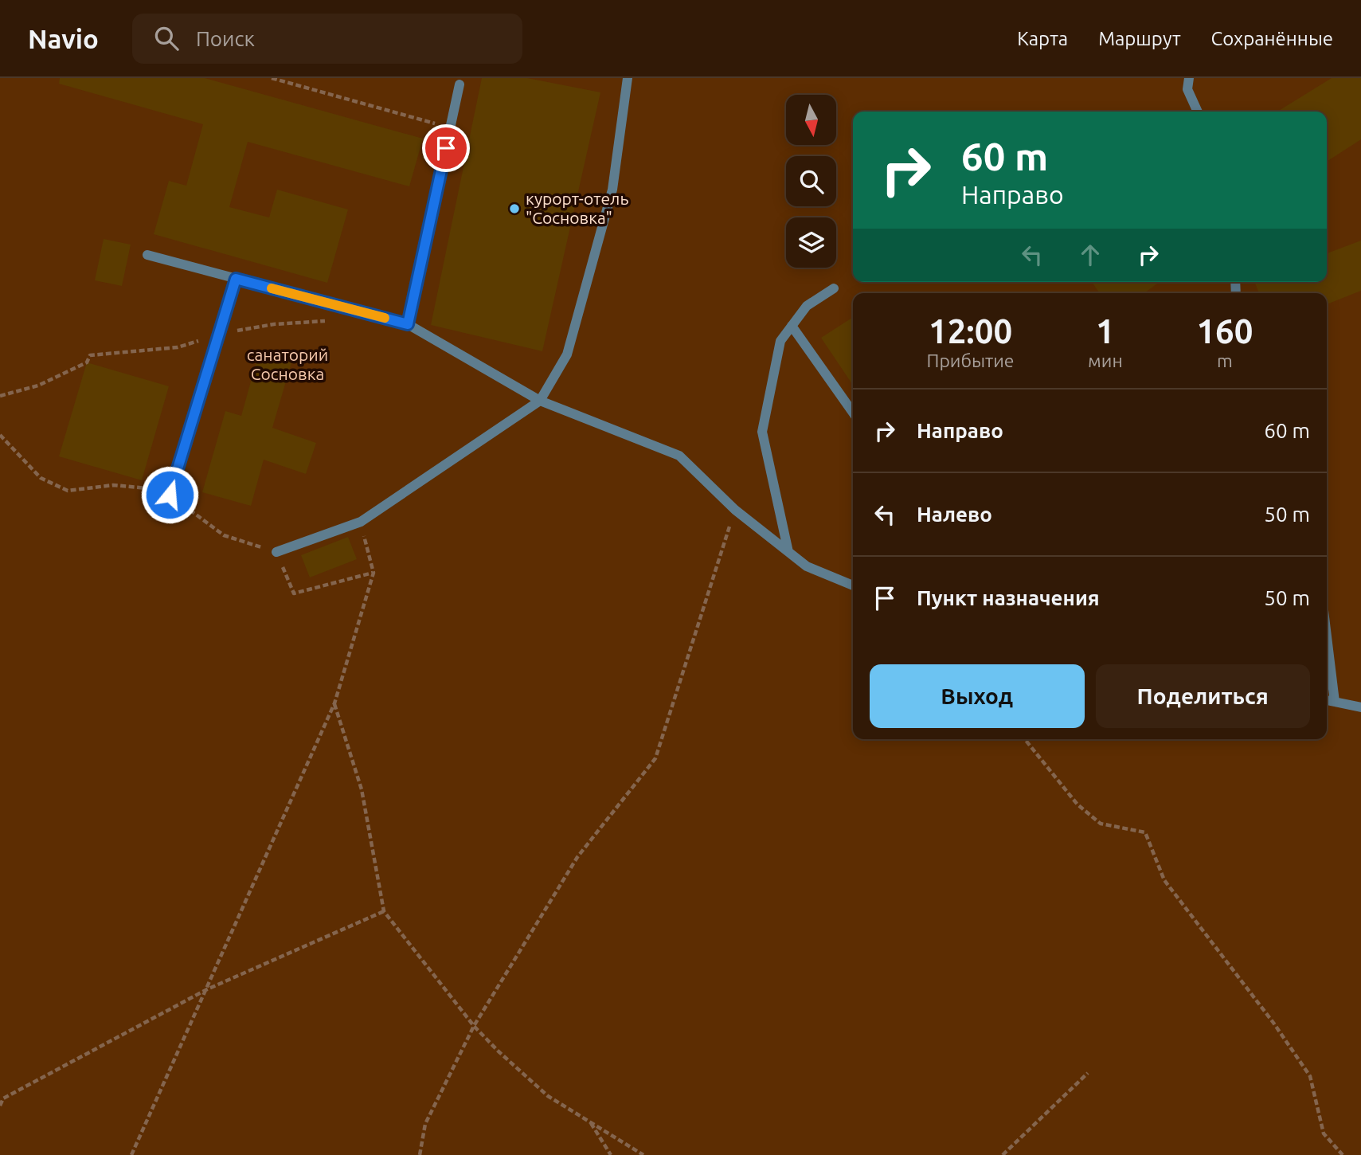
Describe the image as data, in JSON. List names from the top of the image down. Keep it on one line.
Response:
{"parks":["санаторий Сосновка"],"places":["курорт-отель \"Сосновка\""],"north":"bottom","page":{"header":"Navio","search":"Поиск","nav":["Карта","Маршрут","Сохранённые"],"turn":["60 m","Направо"],"eta":["12:00","Прибытие","1","мин","160","m"],"list":[{"name":"Направо","value":"60 m"},{"name":"Налево","value":"50 m"},{"name":"Пункт назначения","value":"50 m"}],"buttons":["Выход","Поделиться"]}}
